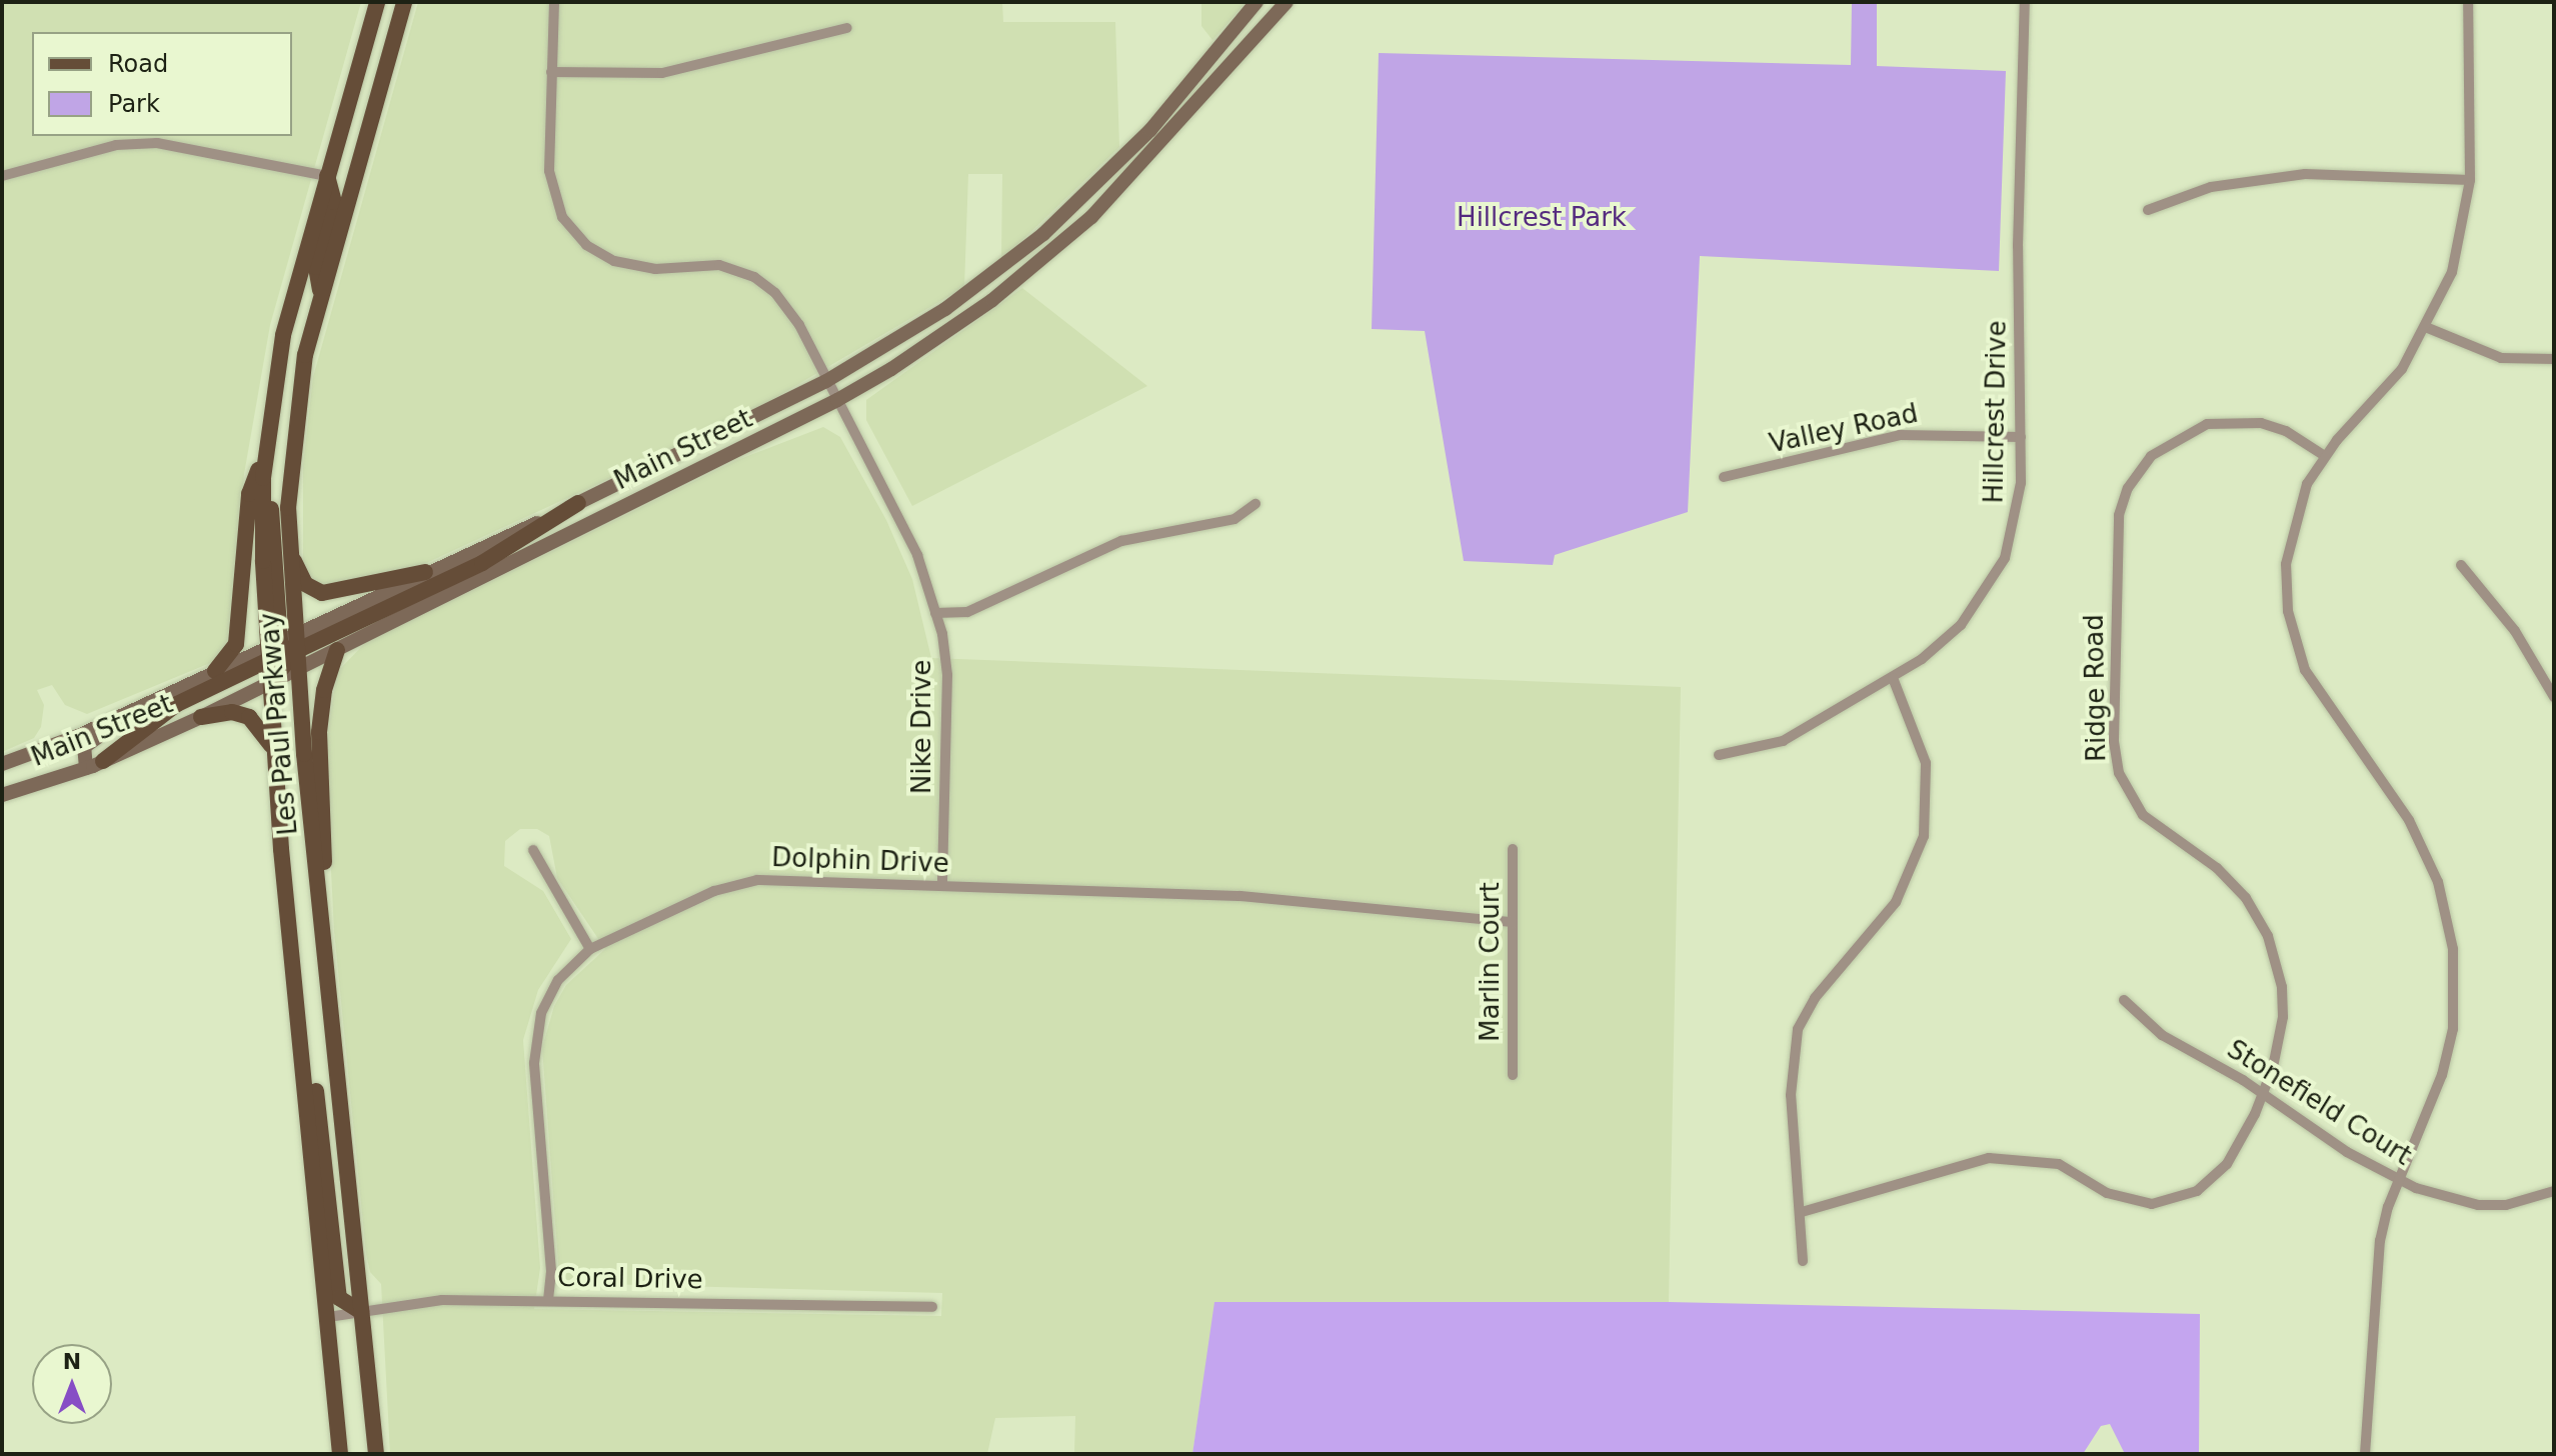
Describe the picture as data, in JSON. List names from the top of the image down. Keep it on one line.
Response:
{"streets":{"main road":["Main Street","Les Paul Parkway"],"street":["Hillcrest Drive","Valley Road","Ridge Road","Nike Drive","Dolphin Drive","Marlin Court","Stonefield Court","Coral Drive"]},"crossings":[["Hillcrest Drive","Valley Road"],["Main Street","Les Paul Parkway"],["Main Street","Nike Drive"],["Ridge Road","Stonefield Court"],["Les Paul Parkway","Coral Drive"],["Nike Drive","Dolphin Drive"],["Dolphin Drive","Marlin Court"],["Dolphin Drive","Coral Drive"]],"parks":["Hillcrest Park"],"legend":["Road","Park"],"north":"top"}
